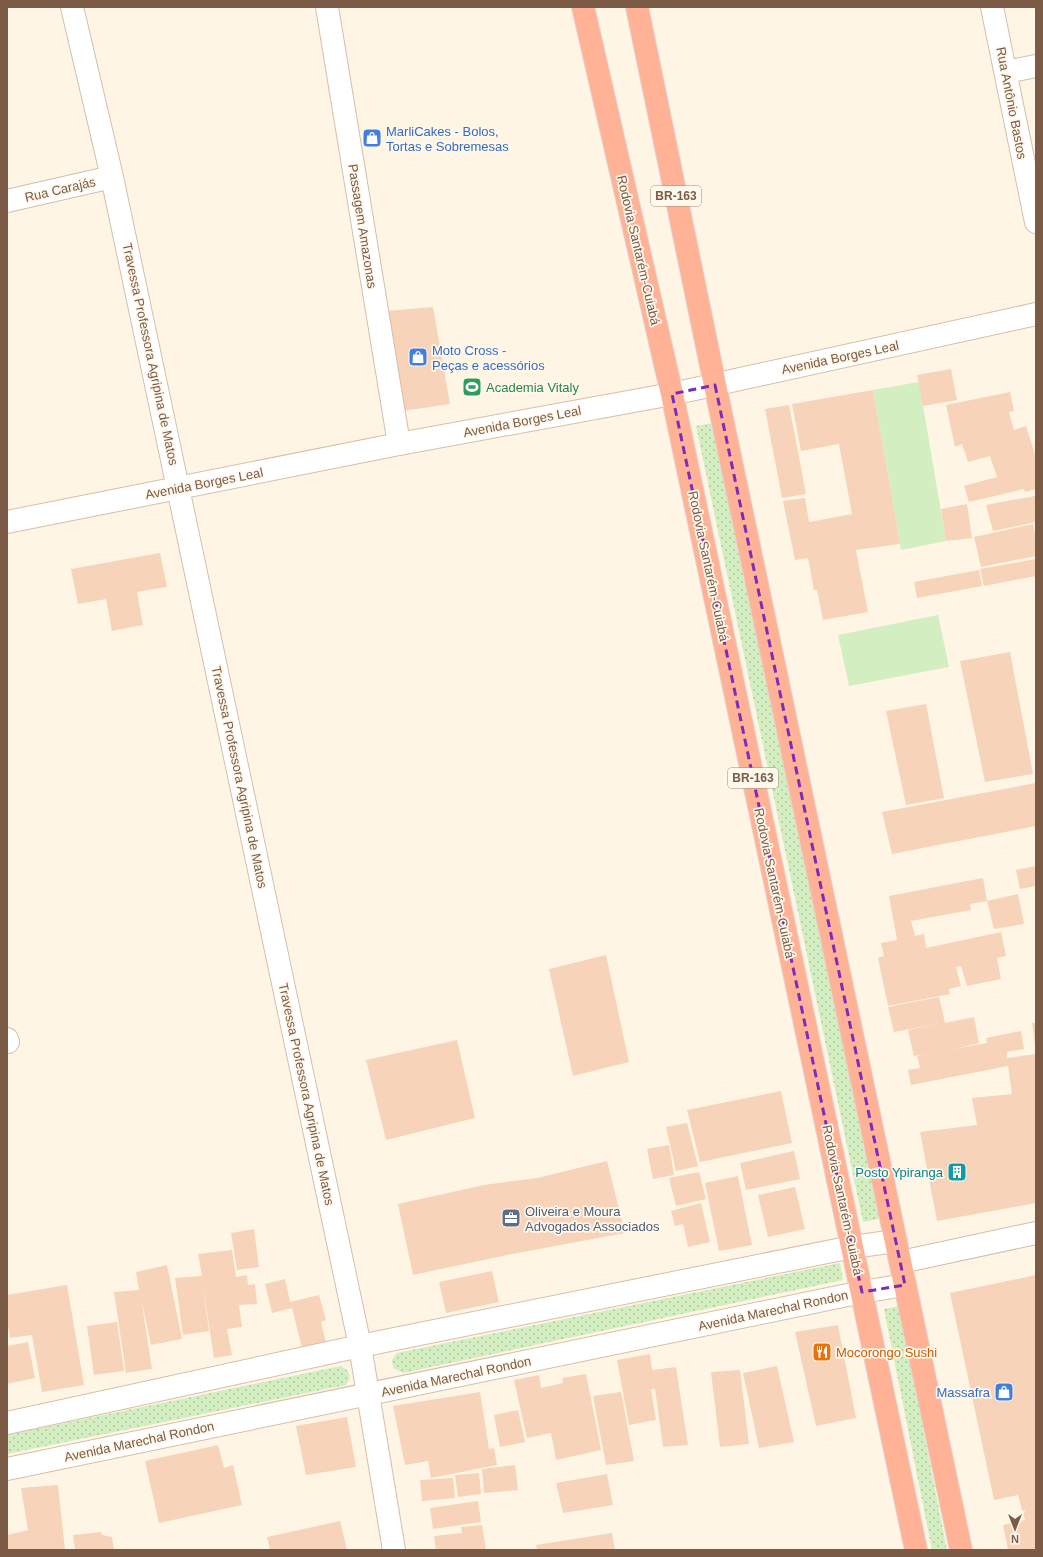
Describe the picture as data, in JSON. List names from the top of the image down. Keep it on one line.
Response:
{"streets":{"highway":["BR-163","Rodovia Santarém-Cuiabá"],"street":["Rua Antônio Bastos","Rua Carajás","Passagem Amazonas","Travessa Professora Agripina de Matos","Avenida Borges Leal","Avenida Marechal Rondon"]},"crossings":[["Rua Carajás","Travessa Professora Agripina de Matos"],["BR-163","Avenida Borges Leal"],["BR-163","Avenida Marechal Rondon"],["Passagem Amazonas","Avenida Borges Leal"],["Rodovia Santarém-Cuiabá","Avenida Borges Leal"],["Rodovia Santarém-Cuiabá","Avenida Marechal Rondon"],["Travessa Professora Agripina de Matos","Avenida Borges Leal"],["Travessa Professora Agripina de Matos","Avenida Marechal Rondon"]],"places":{"shop":["MarliCakes - Bolos, Tortas e Sobremesas","Moto Cross - Peças e acessórios","Massafra"],"sports":["Academia Vitaly"],"building":["Posto Ypiranga"],"office":["Oliveira e Moura Advogados Associados"],"restaurant":["Mocorongo Sushi"]},"north":"bottom"}
